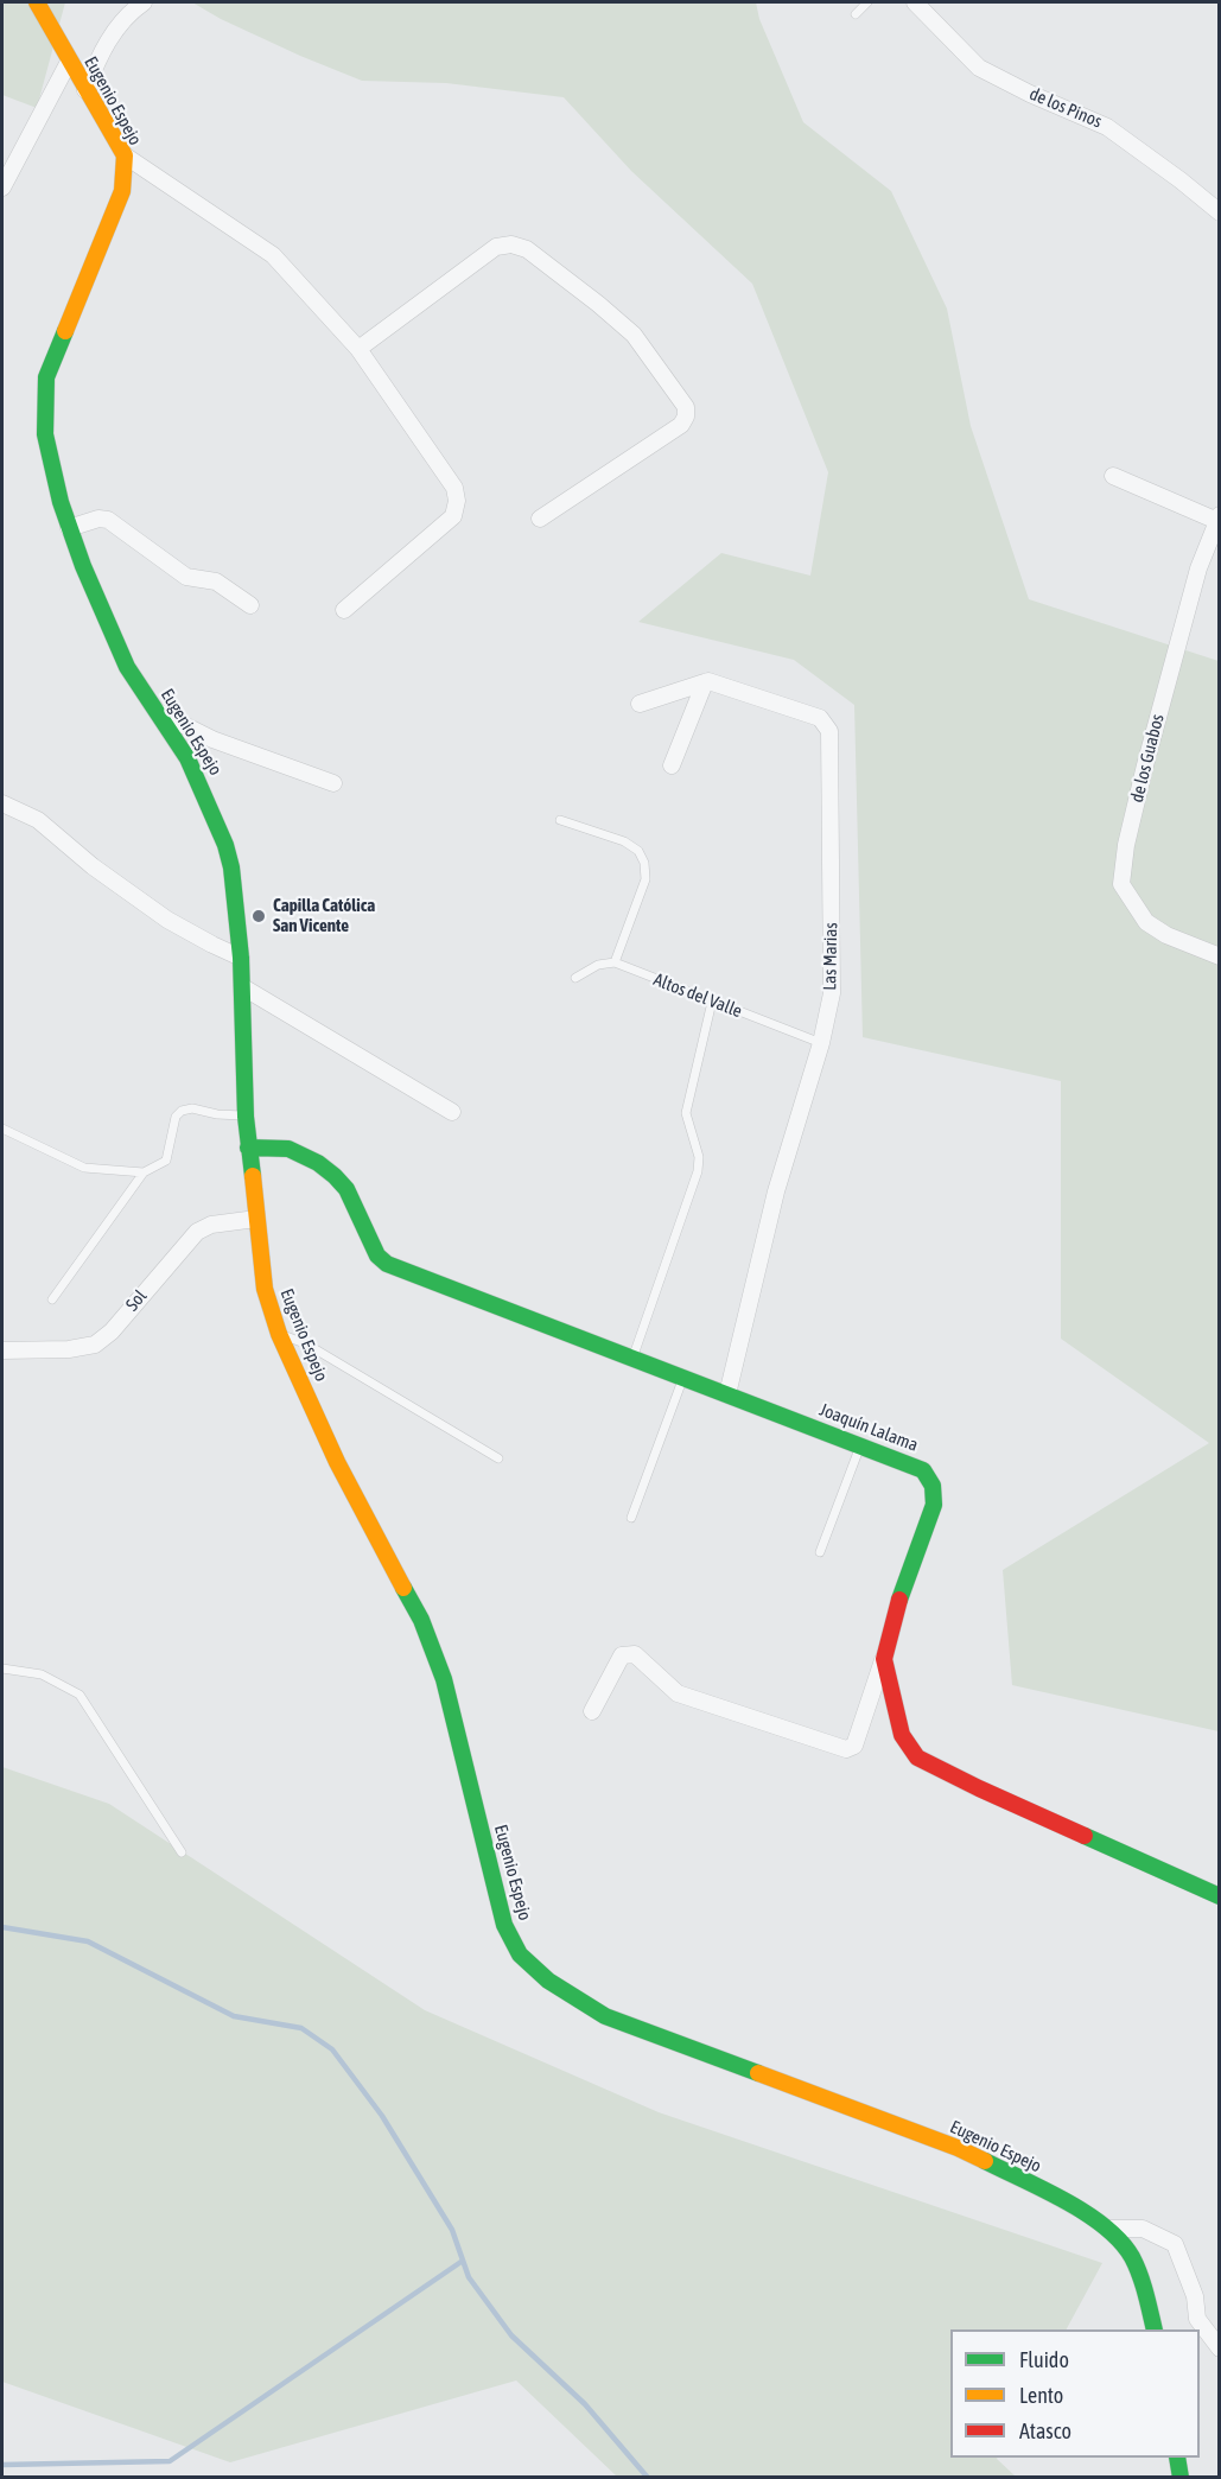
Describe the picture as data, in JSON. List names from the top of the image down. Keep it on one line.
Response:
{"streets":{"street":["Eugenio Espejo","de los Pinos","de los Guabos","Las Marias","Sol","Joaquín Lalama"],"lane":["Altos del Valle"]},"crossings":[["Eugenio Espejo","Sol"],["Eugenio Espejo","Joaquín Lalama"],["Las Marias","Altos del Valle"],["Las Marias","Joaquín Lalama"]],"places":["Capilla Católica San Vicente"],"legend":["Fluido","Lento","Atasco"]}
